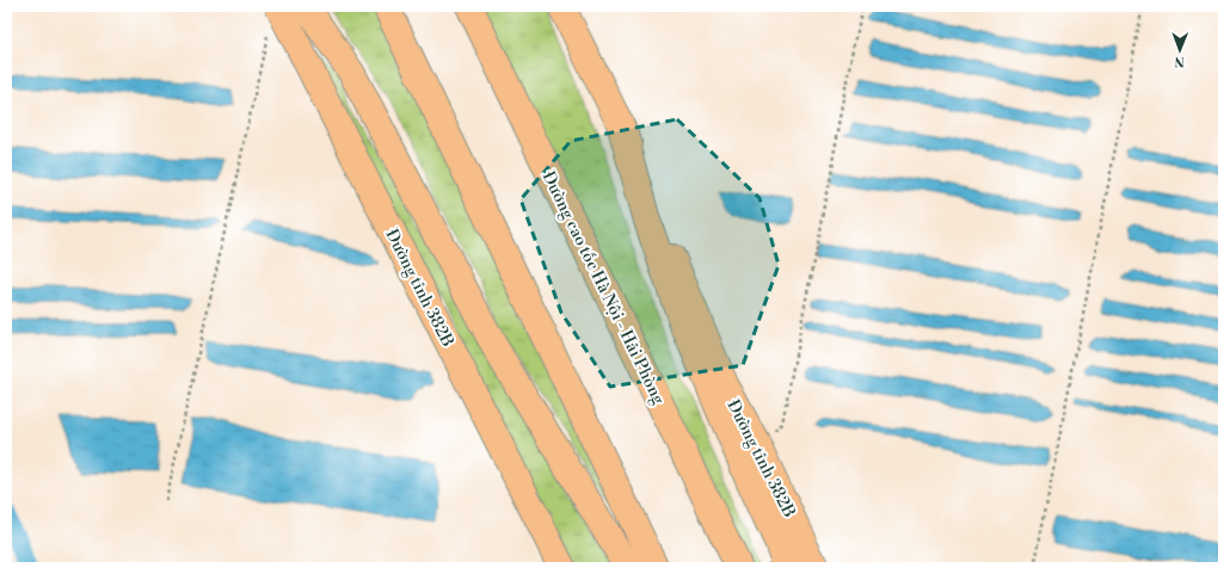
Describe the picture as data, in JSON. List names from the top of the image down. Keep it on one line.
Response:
{"streets":{"main road":["Đường tỉnh 382B","Đường cao tốc Hà Nội - Hải Phòng"]},"north":"bottom"}
